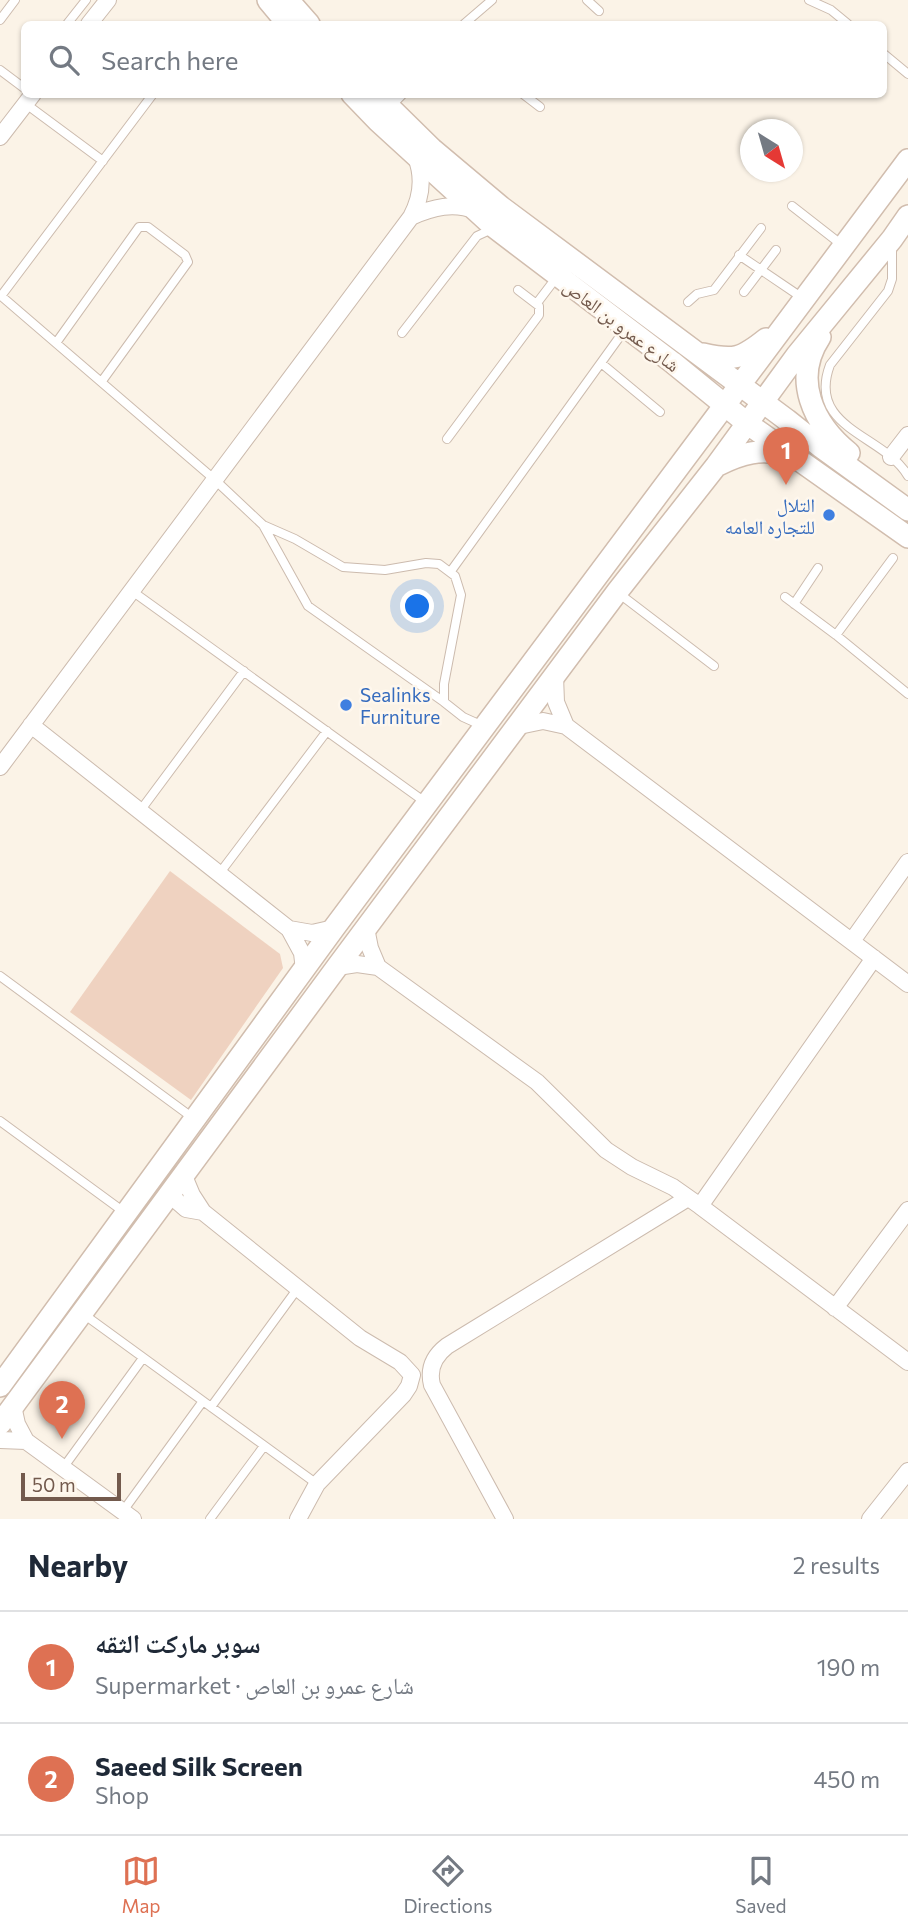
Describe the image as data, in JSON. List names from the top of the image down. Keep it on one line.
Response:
{"streets":{"main road":["شارع عمرو بن العاص"]},"places":["التلال للتجاره العامه","Sealinks Furniture"],"scale_bar":"50 m","north":"bottom right","page":{"search":"Search here","pins":["1","2"],"scale":"50 m","heading":["Nearby","2 results"],"list":[{"mark":"1","name":"سوبر ماركت الثقه","note":"Supermarket · شارع عمرو بن العاص","value":"190 m"},{"mark":"2","name":"Saeed Silk Screen","note":"Shop","value":"450 m"}],"nav":["Map","Directions","Saved"]}}
